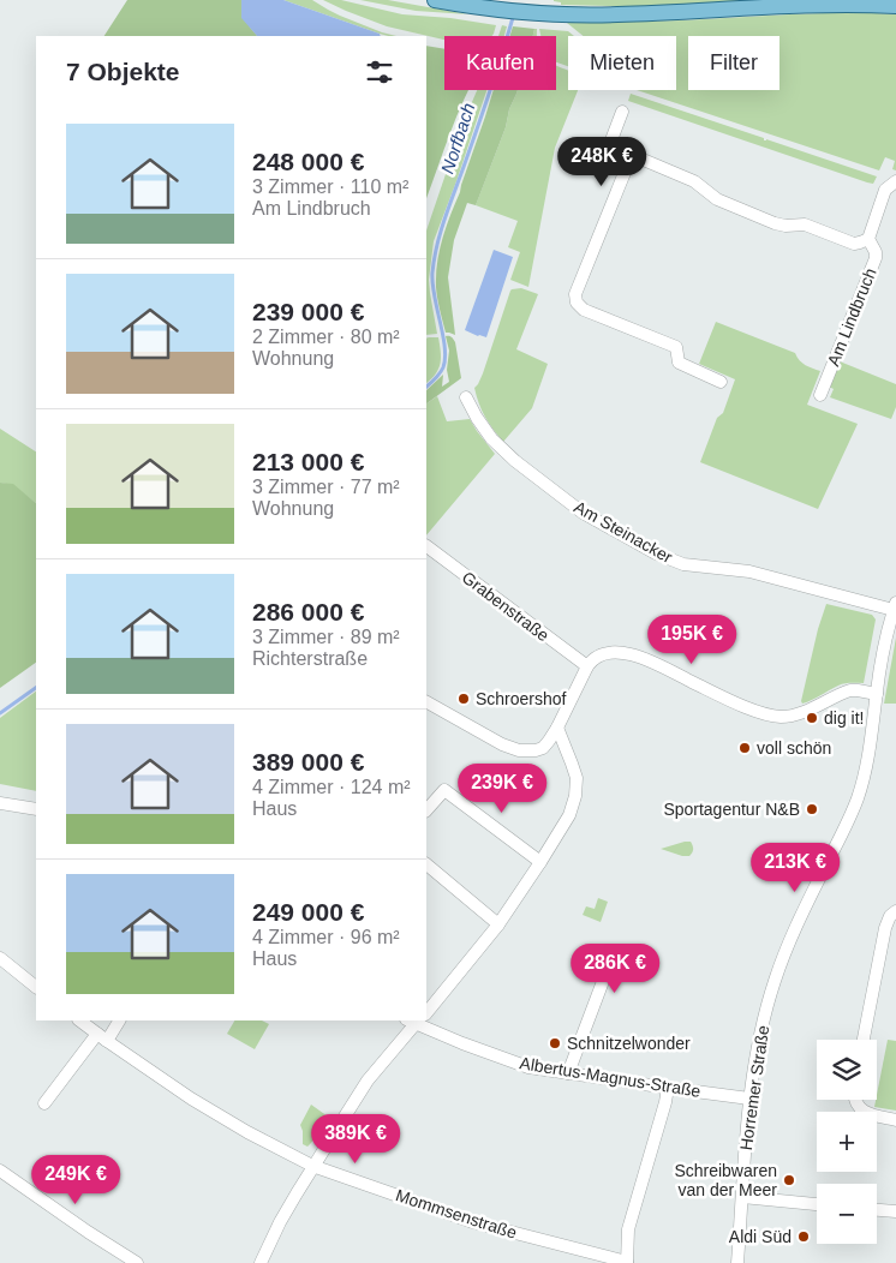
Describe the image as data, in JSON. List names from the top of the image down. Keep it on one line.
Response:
{"streets":{"street":["Am Lindbruch","Am Steinacker","Grabenstraße","Albertus-Magnus-Straße","Horremer Straße","Mommsenstraße"]},"crossings":[["Am Steinacker","Horremer Straße"],["Albertus-Magnus-Straße","Horremer Straße"]],"water":["Norfbach"],"places":["Schroershof","dig it!","voll schön","Sportagentur N&B","Schnitzelwonder","Schreibwaren van der Meer","Aldi Süd"],"page":{"chip":["Kaufen","Mieten","Filter"],"heading":"7 Objekte","list":[{"name":"248 000 €","note":"3 Zimmer · 110 m² · Am Lindbruch"},{"name":"239 000 €","note":"2 Zimmer · 80 m² · Wohnung"},{"name":"213 000 €","note":"3 Zimmer · 77 m² · Wohnung"},{"name":"286 000 €","note":"3 Zimmer · 89 m² · Richterstraße"},{"name":"389 000 €","note":"4 Zimmer · 124 m² · Haus"},{"name":"249 000 €","note":"4 Zimmer · 96 m² · Haus"}],"price":["248K €","195K €","239K €","213K €","286K €","389K €","249K €"],"map_buttons":["+","−"]}}
